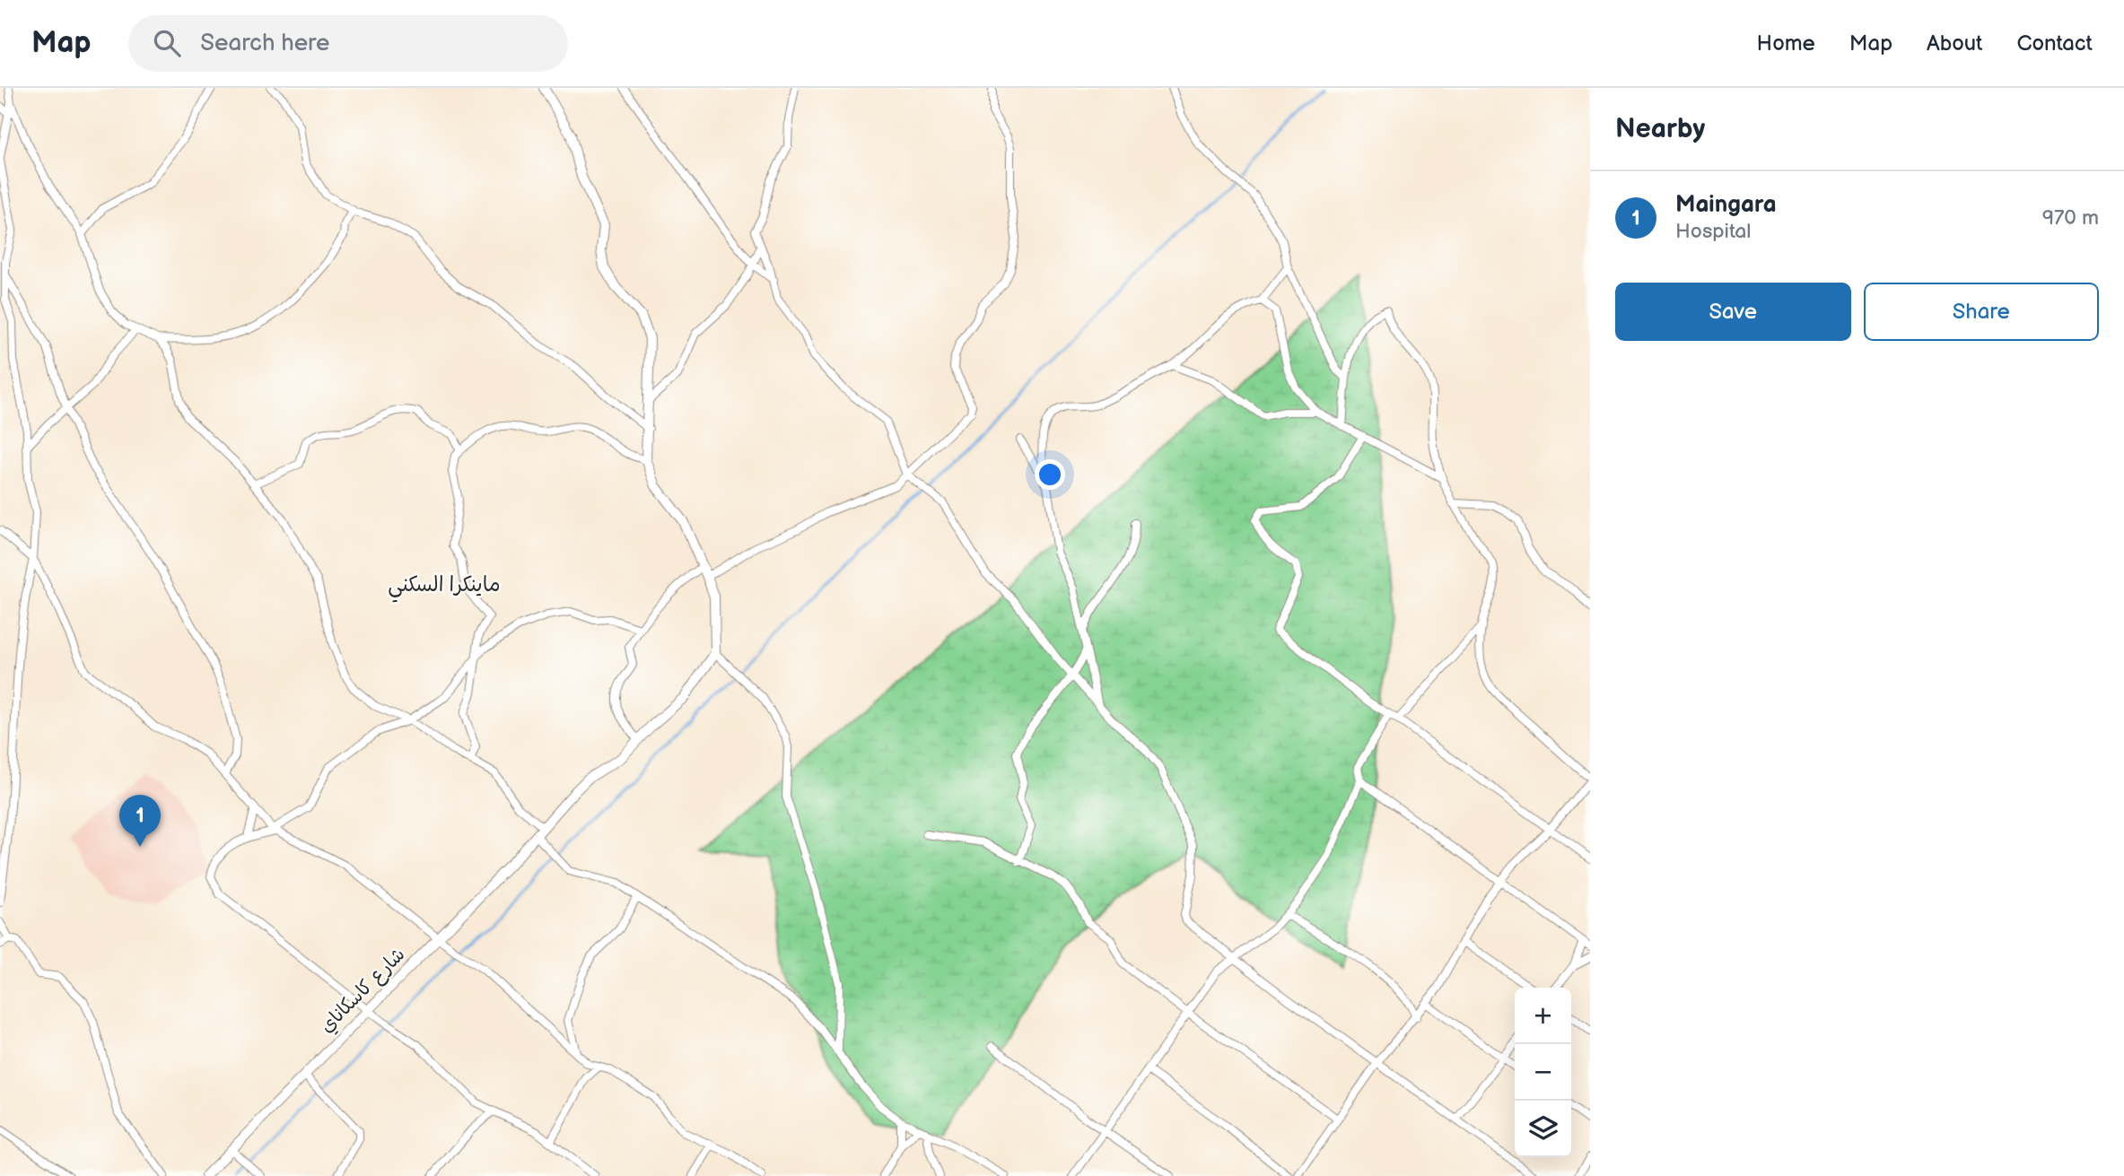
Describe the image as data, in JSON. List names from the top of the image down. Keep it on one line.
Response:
{"streets":{"street":["شارع كاسكاناي"]},"districts":["ماينكرا السكني"],"page":{"header":"Map","search":"Search here","nav":["Home","Map","About","Contact"],"heading":"Nearby","list":[{"mark":"1","name":"Maingara","note":"Hospital","value":"970 m"}],"buttons":["Save","Share"],"pins":"1","map_buttons":["+","−"]}}
